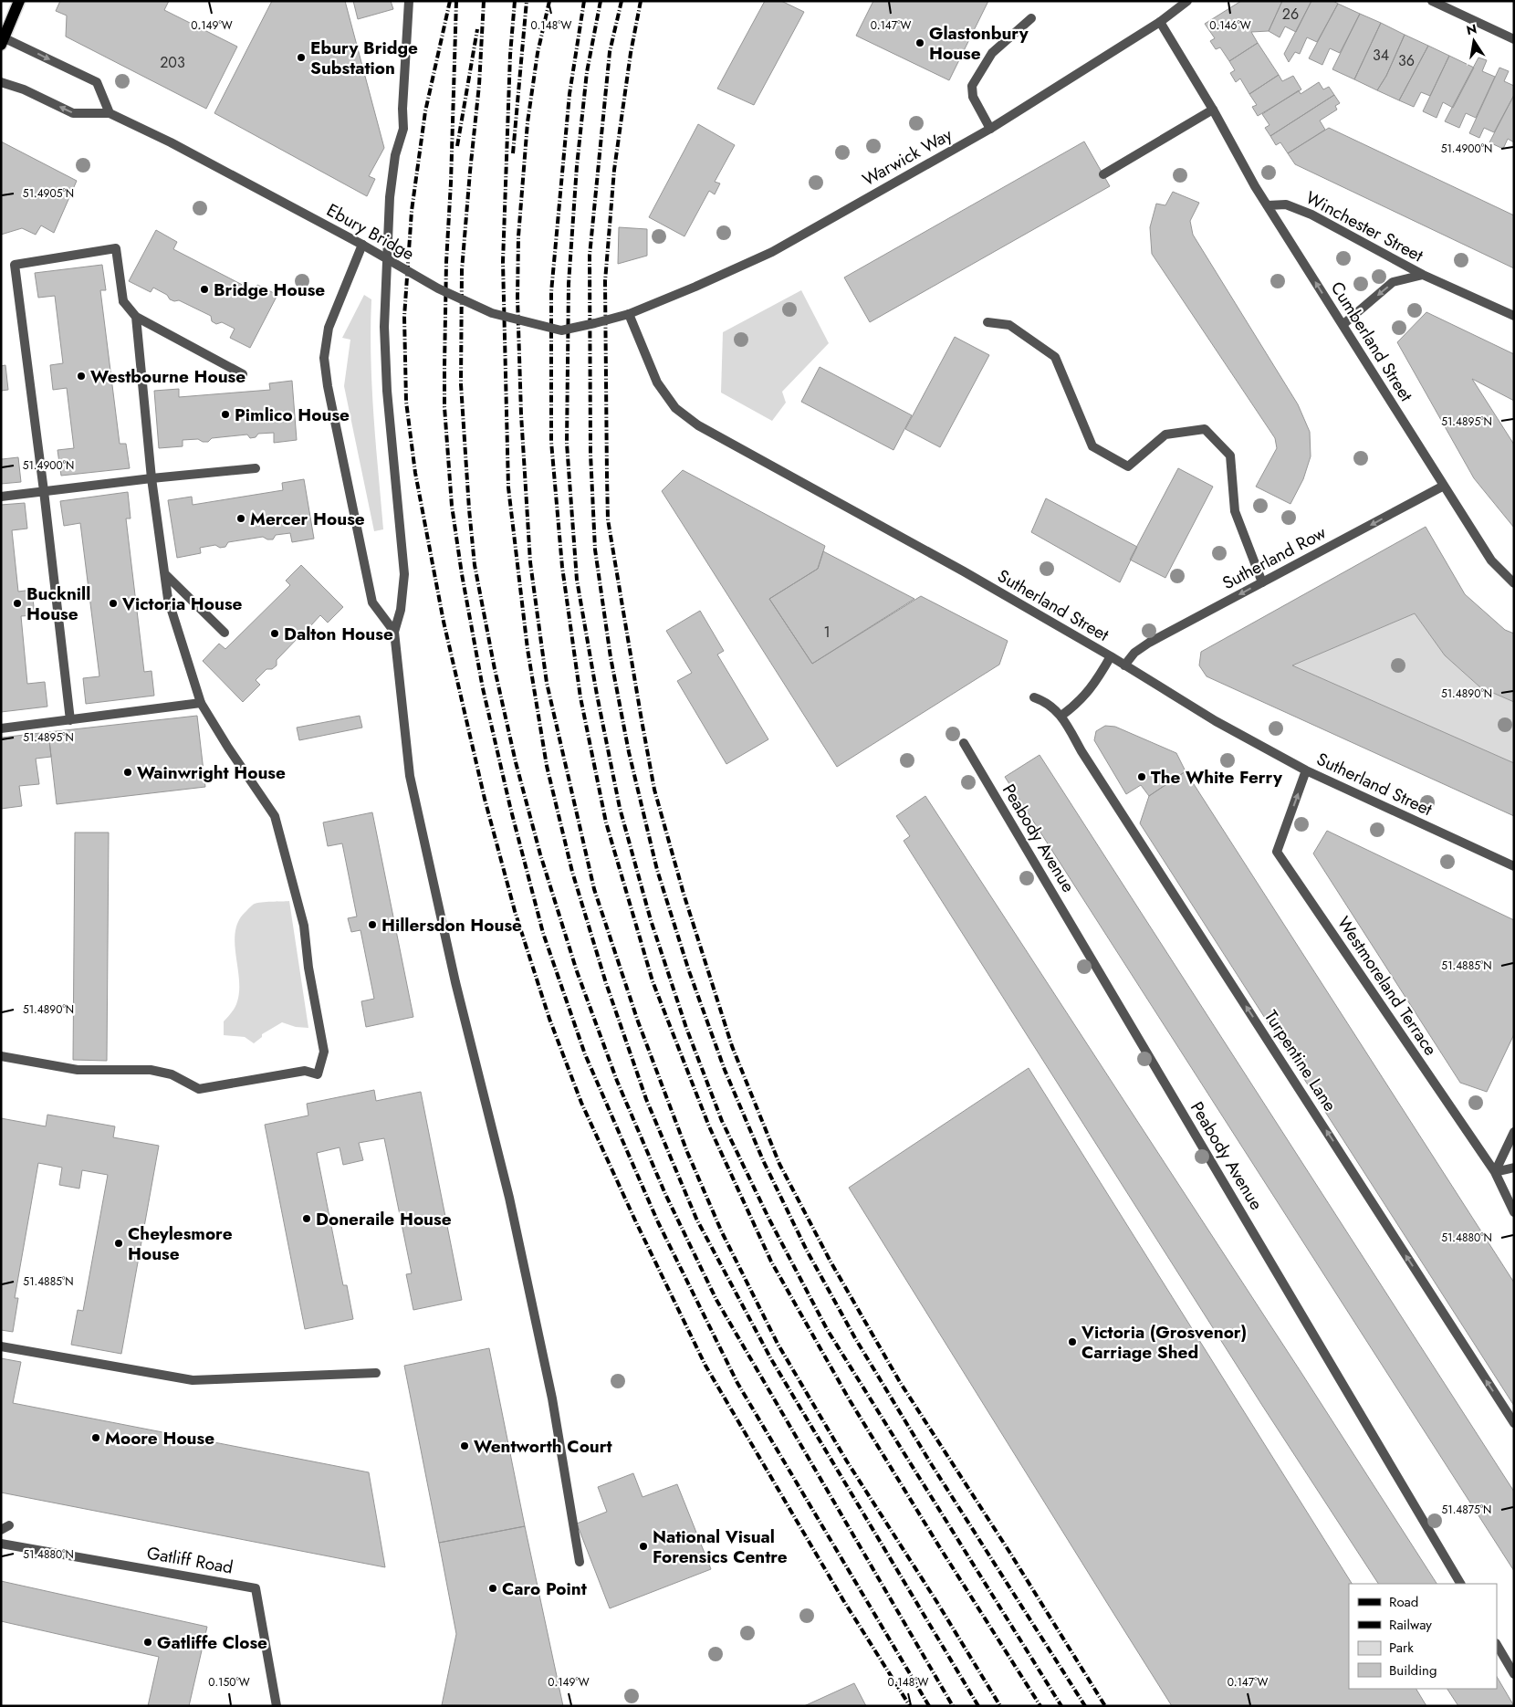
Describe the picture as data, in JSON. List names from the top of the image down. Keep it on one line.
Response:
{"streets":{"street":["Warwick Way","Winchester Street","Ebury Bridge","Cumberland Street","Sutherland Row","Sutherland Street","Peabody Avenue","Westmoreland Terrace","Turpentine Lane","Gatliff Road"]},"crossings":[["Warwick Way","Ebury Bridge"],["Warwick Way","Sutherland Street"],["Winchester Street","Cumberland Street"],["Ebury Bridge","Sutherland Street"],["Cumberland Street","Sutherland Row"],["Sutherland Row","Sutherland Street"],["Sutherland Street","Westmoreland Terrace"]],"one_way":["Sutherland Row","Westmoreland Terrace","Turpentine Lane"],"places":["Glastonbury House","Ebury Bridge Substation","Bridge House","Westbourne House","Pimlico House","Mercer House","Bucknill House","Victoria House","Dalton House","Wainwright House","The White Ferry","Hillersdon House","Doneraile House","Cheylesmore House","Victoria (Grosvenor) Carriage Shed","Moore House","Wentworth Court","National Visual Forensics Centre","Caro Point","Gatliffe Close"],"house_numbers":["26","34","36","203","1"],"legend":["Road","Railway","Park","Building"],"north":"top","coordinates":["0.149°W","0.148°W","0.147°W","0.146°W","51.4900°N","51.4905°N","51.4895°N","51.4890°N","51.4885°N","51.4880°N","51.4875°N","0.150°W"]}
